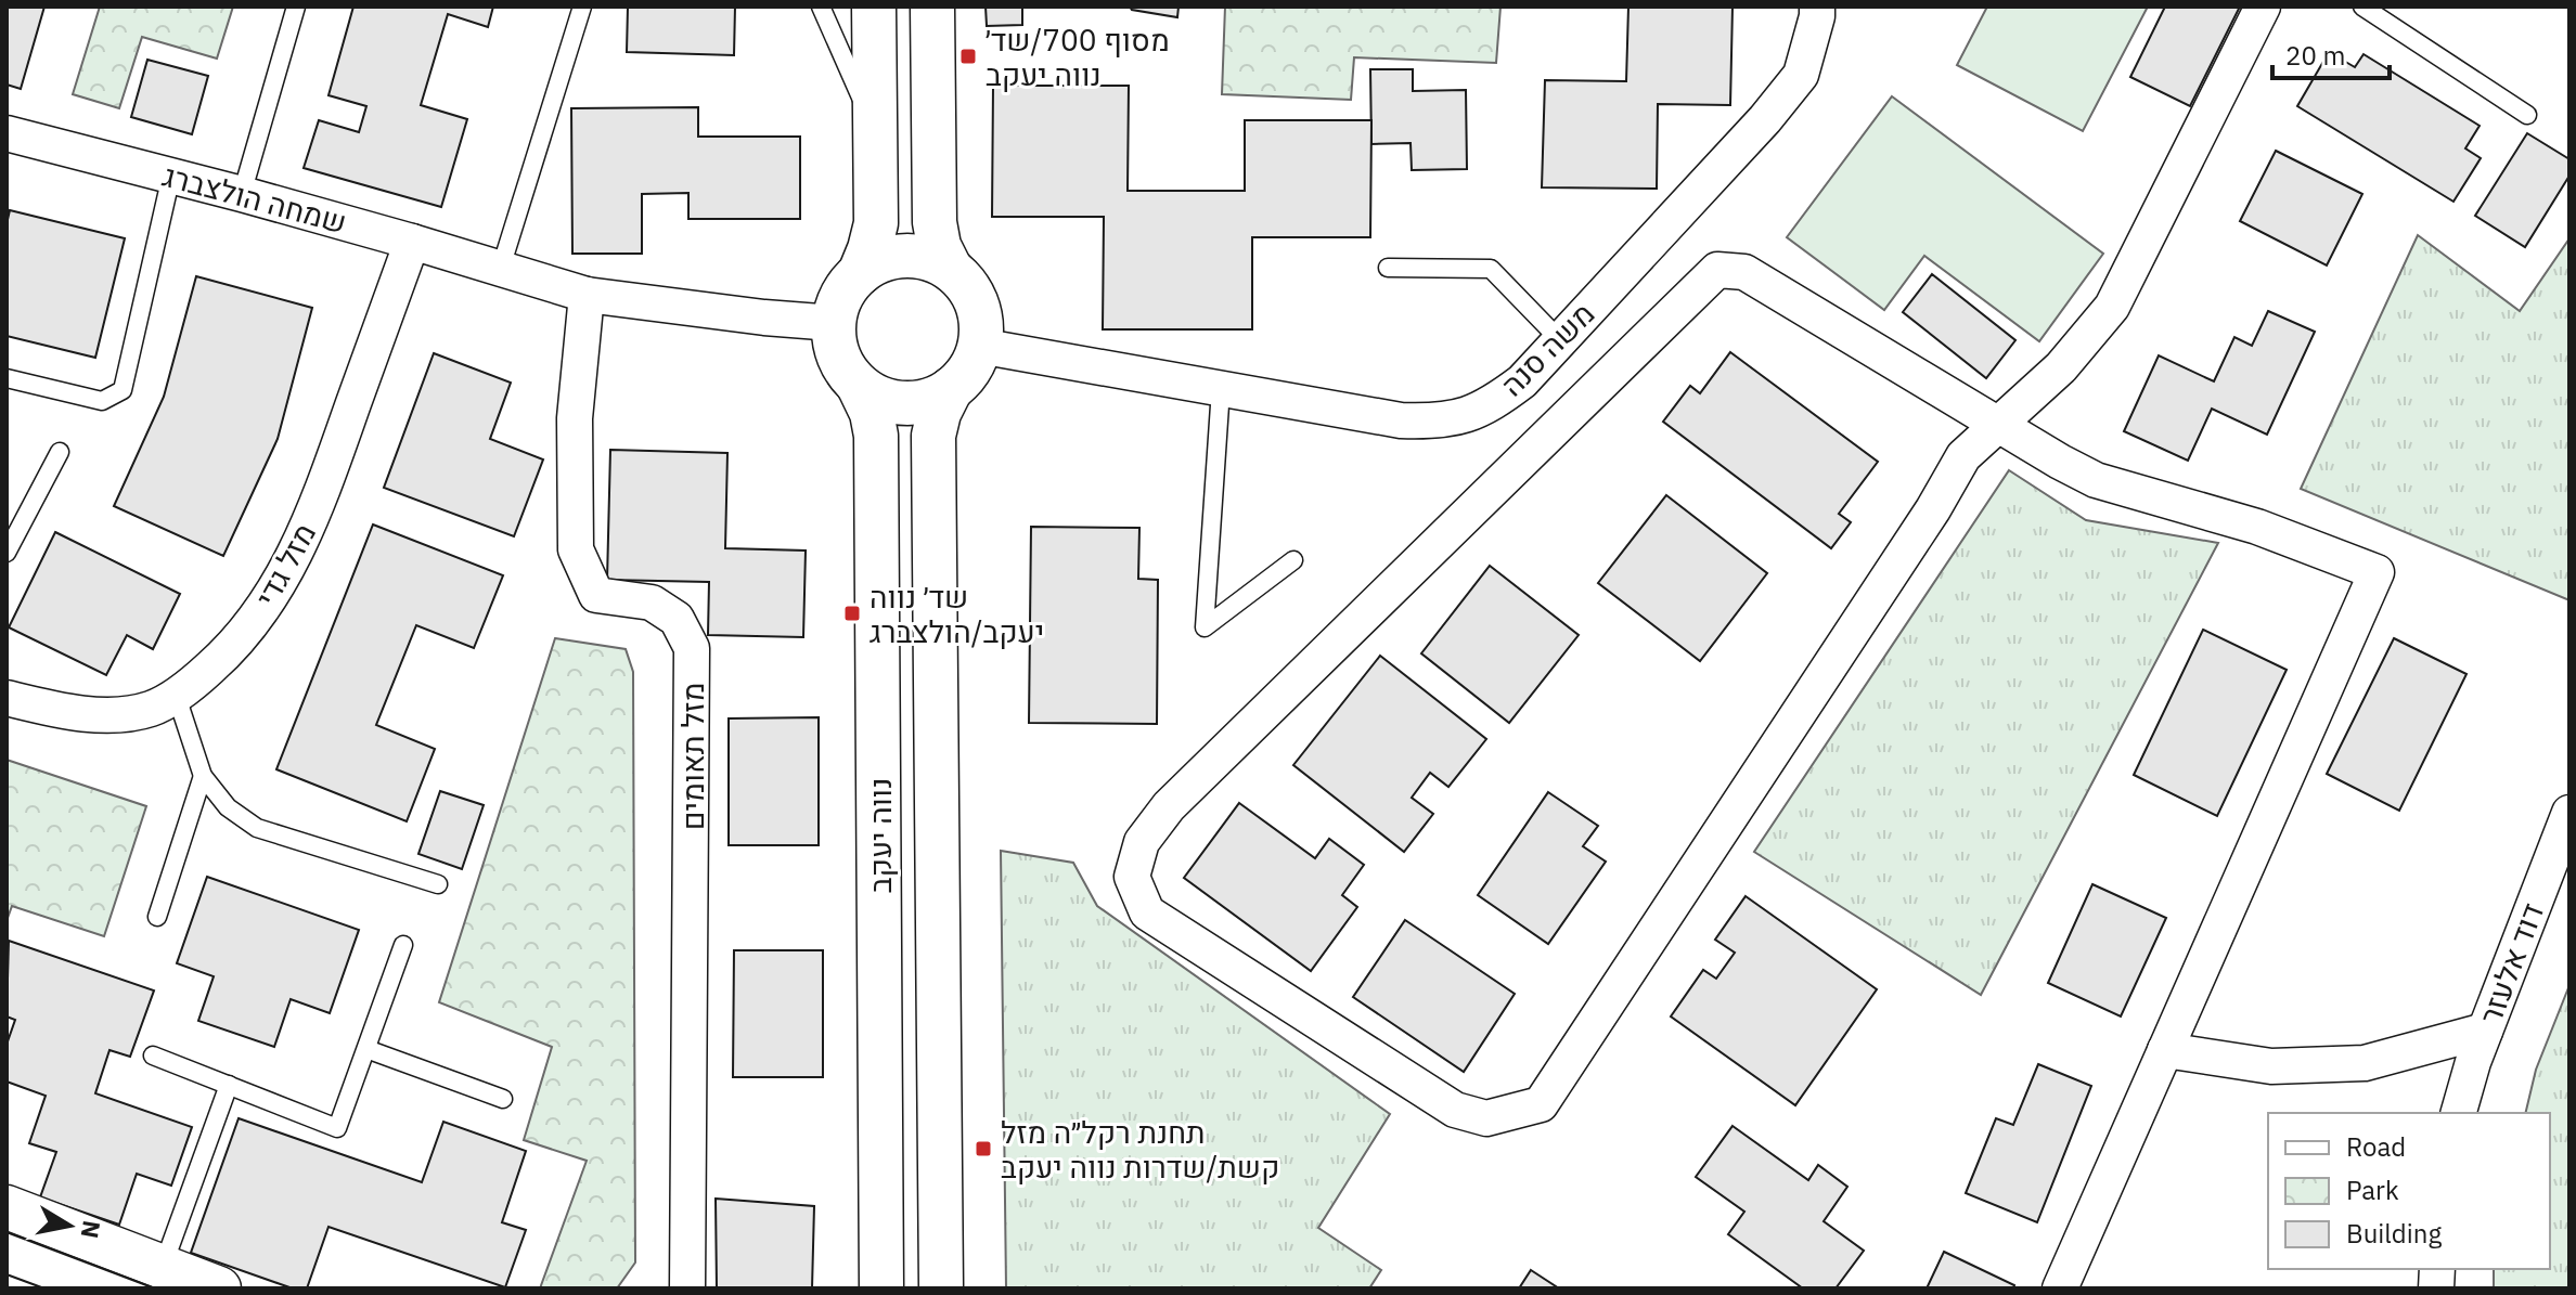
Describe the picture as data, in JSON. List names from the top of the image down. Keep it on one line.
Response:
{"streets":{"street":["שמחה הולצברג","משה סנה","מזל גדי","מזל תאומים","נווה יעקב","דוד אלעזר"]},"crossings":[["שמחה הולצברג","משה סנה"],["שמחה הולצברג","מזל גדי"],["שמחה הולצברג","מזל תאומים"],["שמחה הולצברג","נווה יעקב"],["משה סנה","נווה יעקב"]],"places":{"transit":["מסוף 700/שד׳ נווה יעקב","שד׳ נווה יעקב/הולצברג","תחנת רקל״ה מזל קשת/שדרות נווה יעקב"]},"legend":["Road","Park","Building"],"scale_bar":"20 m","north":"right"}
